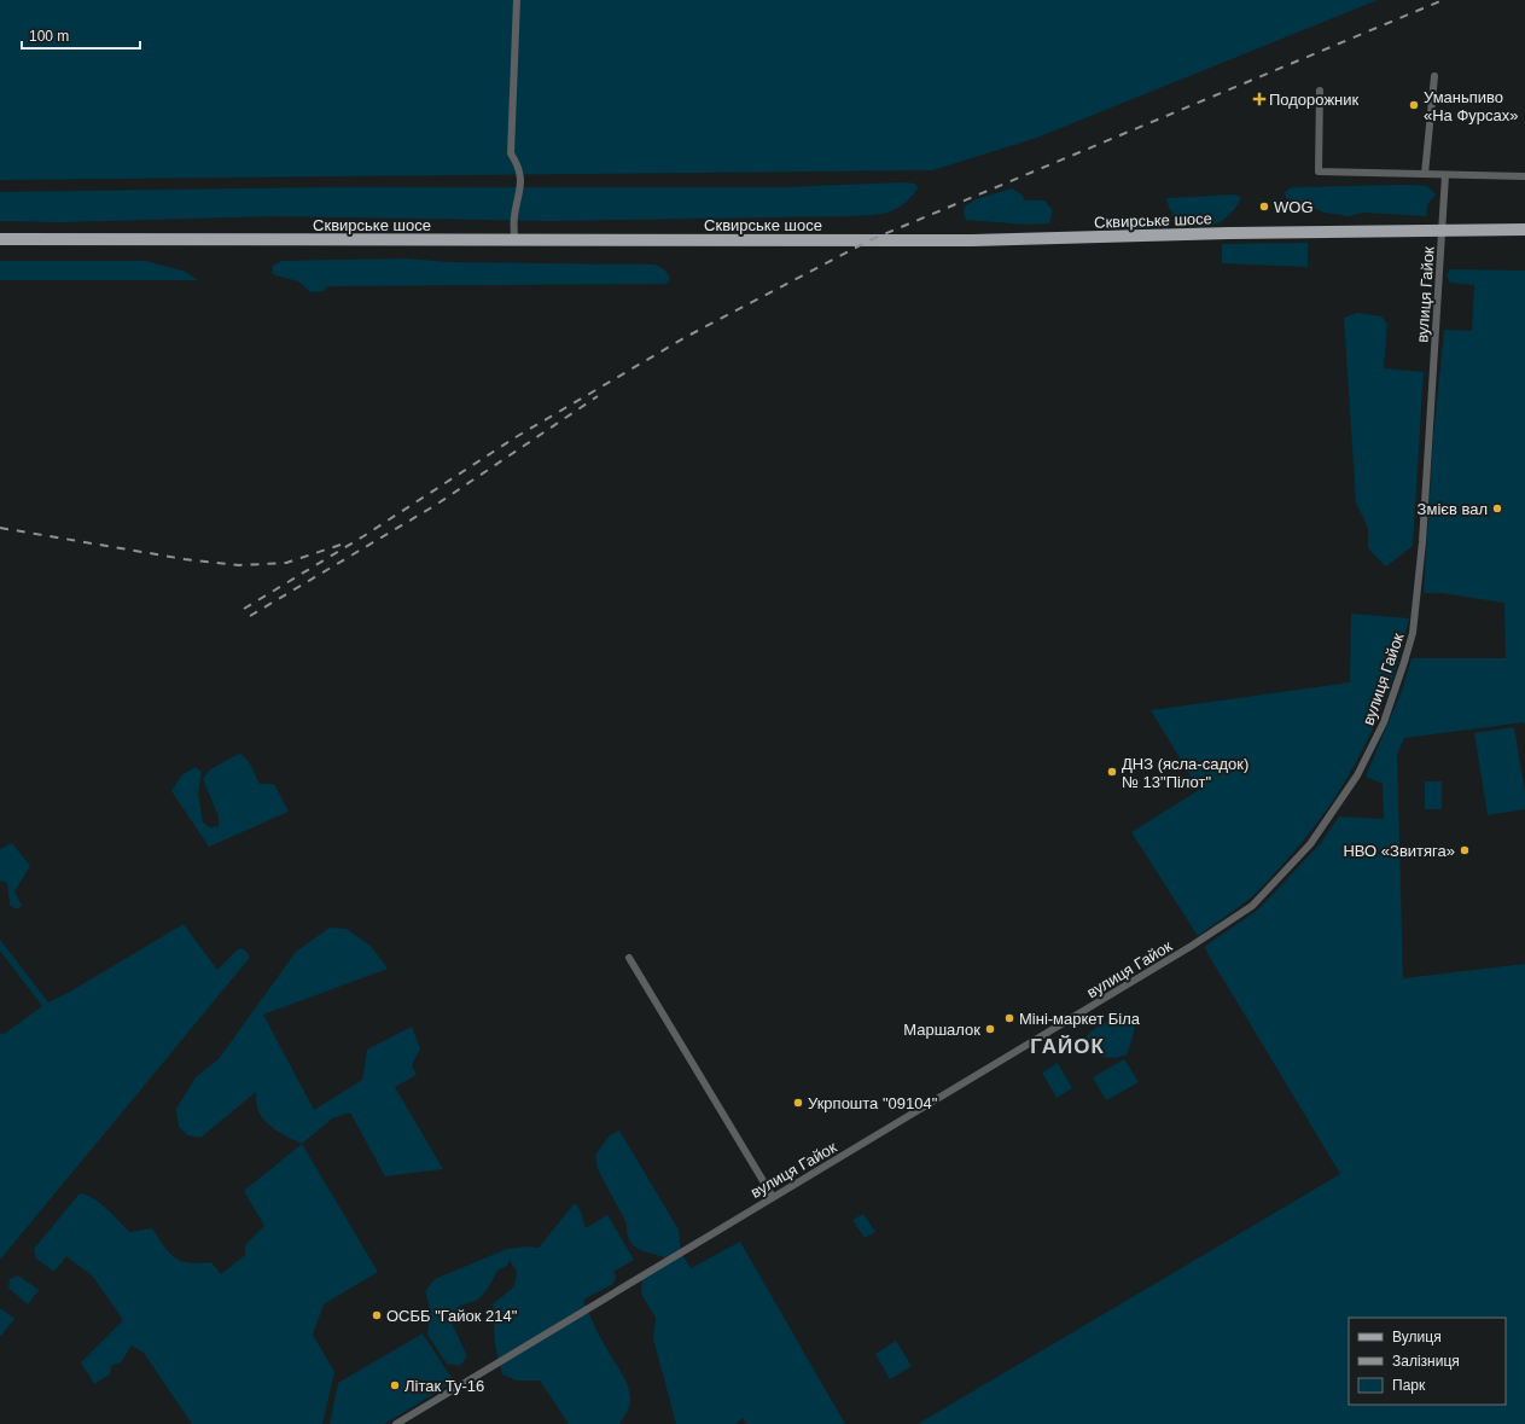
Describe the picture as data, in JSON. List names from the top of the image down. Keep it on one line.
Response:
{"streets":{"main road":["Сквирське шосе"],"street":["вулиця Гайок"]},"crossings":[["Сквирське шосе","вулиця Гайок"]],"districts":["ГАЙОК"],"places":{"health":["Подорожник"],"other":["Уманьпиво «На Фурсах»","WOG","Змієв вал","ДНЗ (ясла-садок) № 13\"Пілот\"","НВО «Звитяга»","Міні-маркет Біла","Маршалок","Укрпошта \"09104\"","ОСББ \"Гайок 214\"","Літак Ту-16"]},"legend":["Вулиця","Залізниця","Парк"],"scale_bar":"100 m"}
